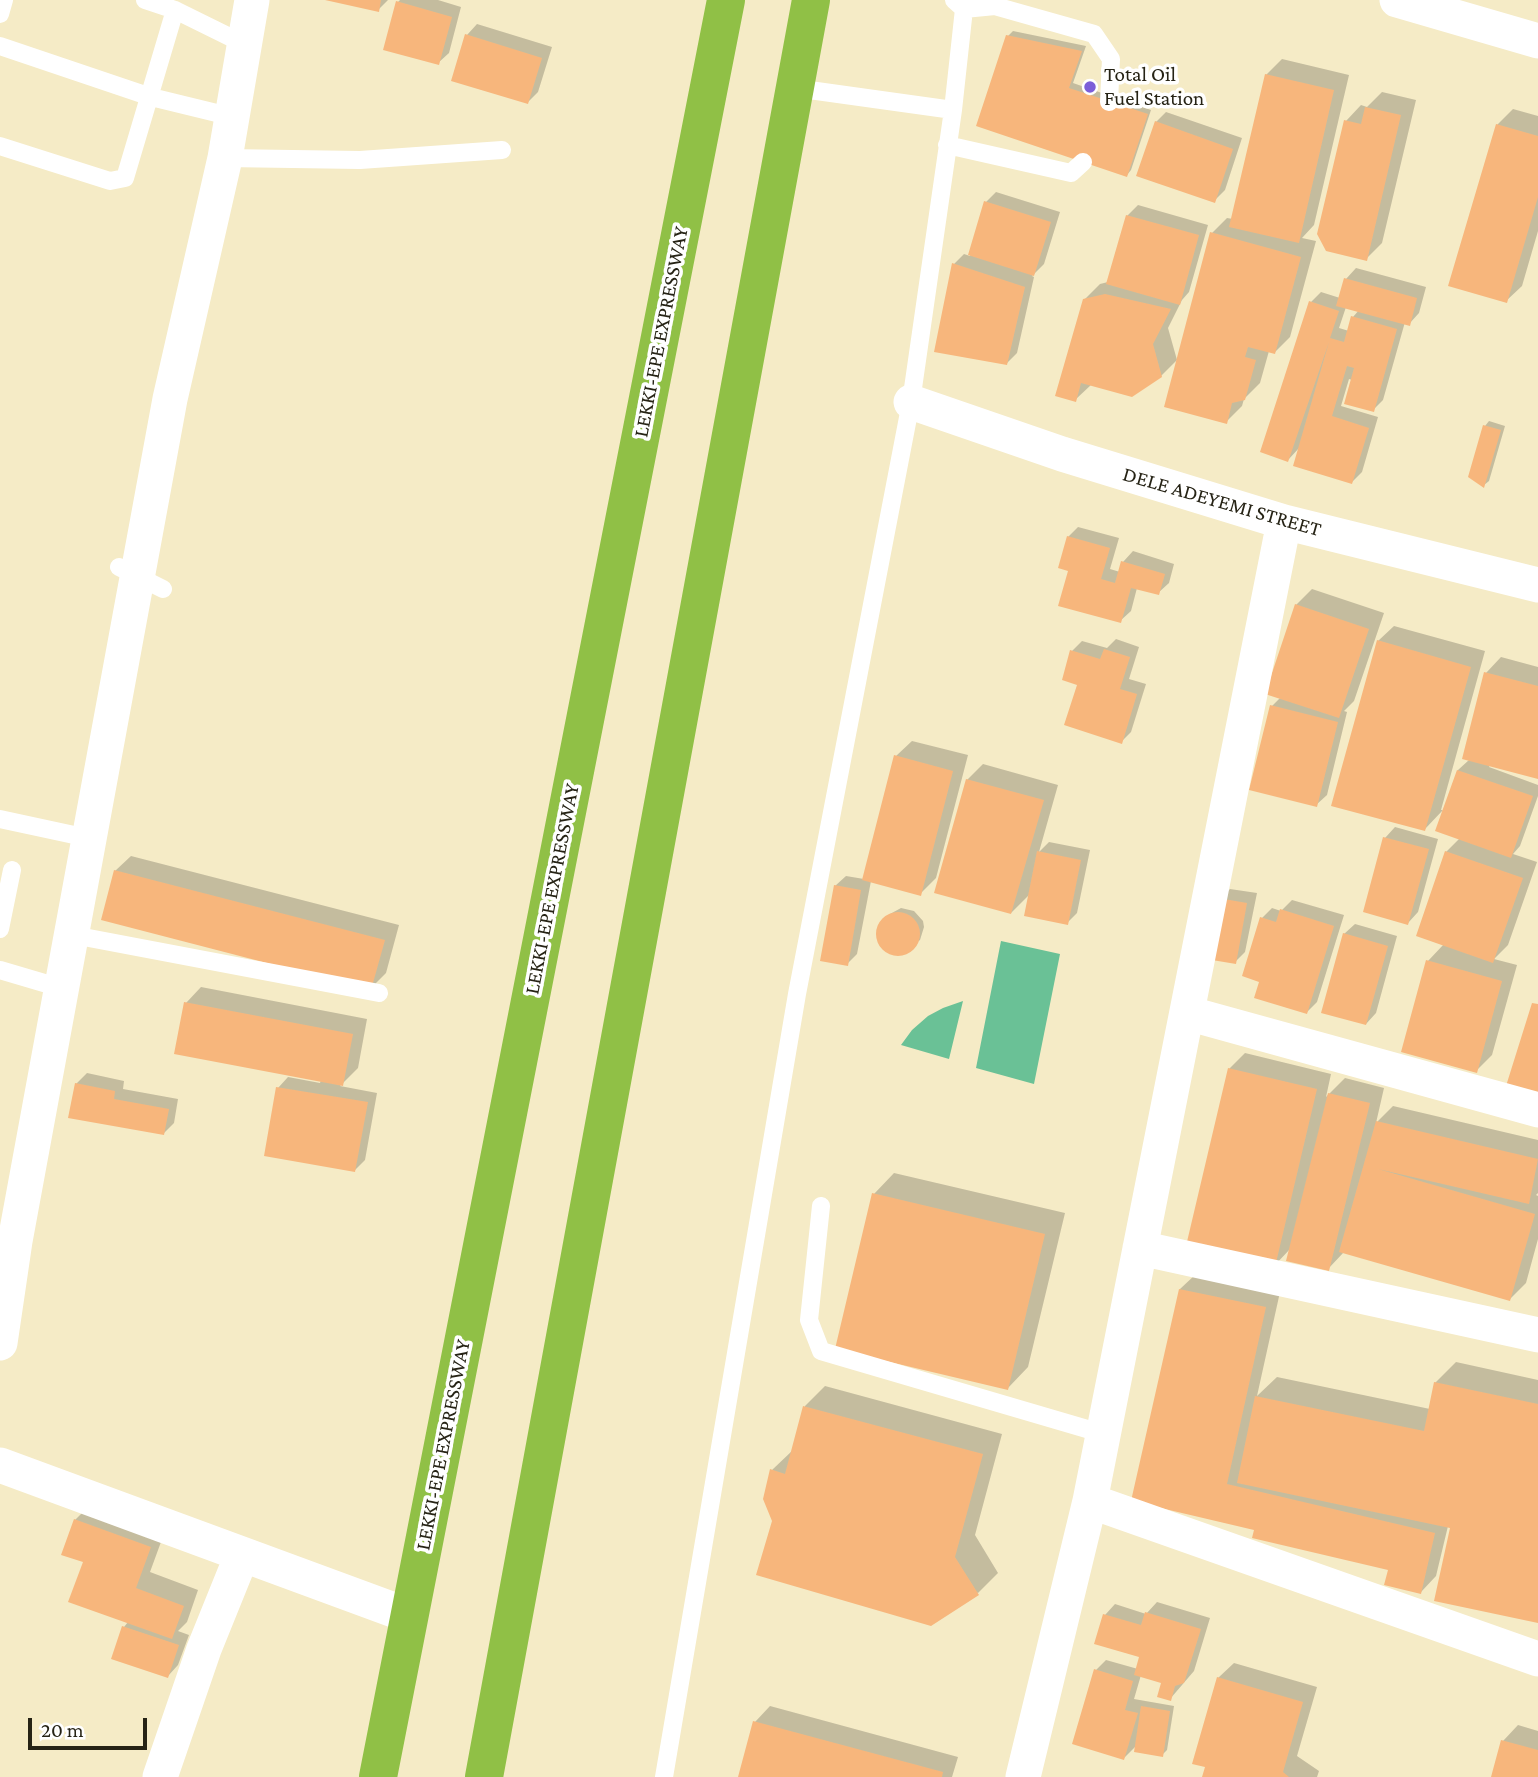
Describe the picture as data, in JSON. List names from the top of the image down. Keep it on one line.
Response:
{"streets":{"highway":["LEKKI-EPE EXPRESSWAY"],"street":["DELE ADEYEMI STREET"]},"places":["Total Oil Fuel Station"],"scale_bar":"20 m"}
